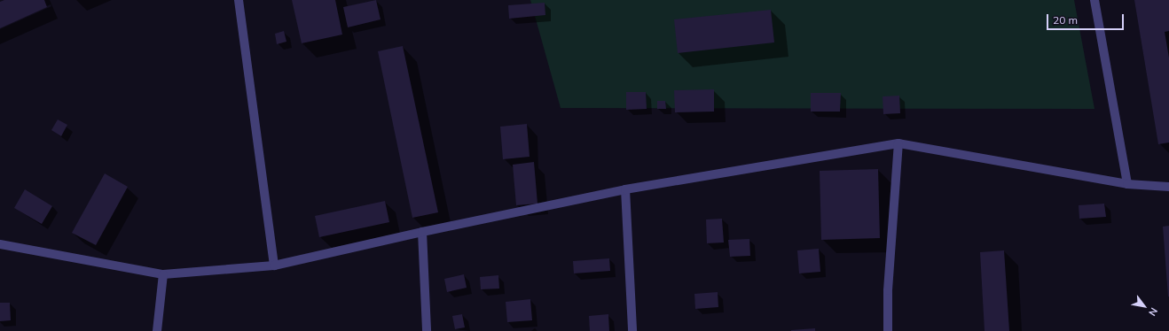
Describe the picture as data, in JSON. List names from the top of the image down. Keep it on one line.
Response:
{"scale_bar":"20 m","north":"bottom right"}
